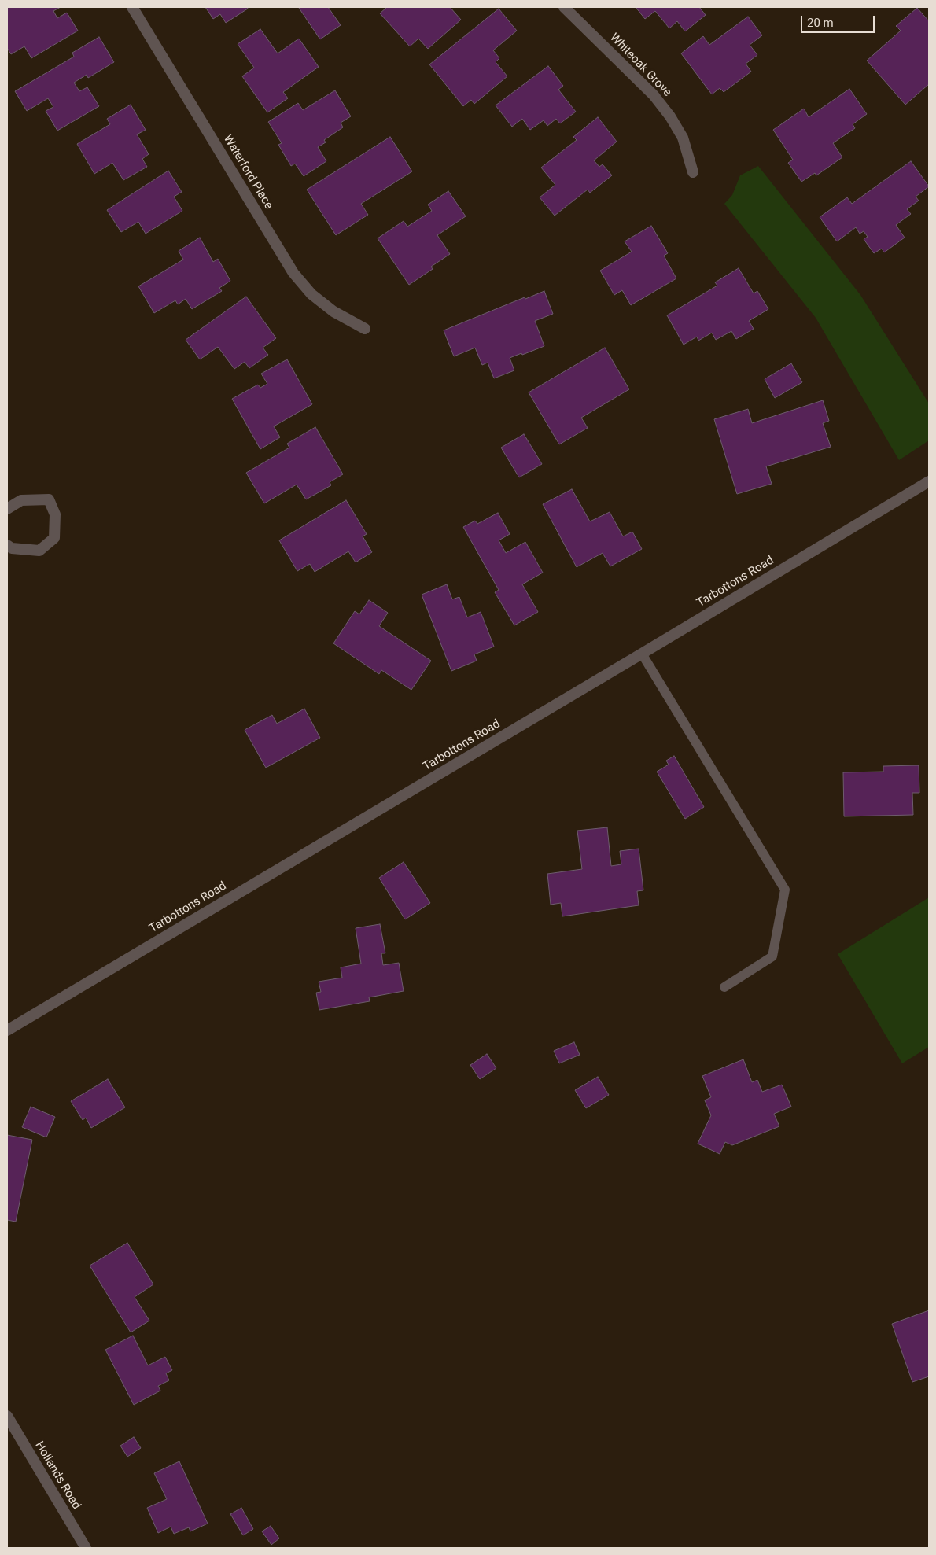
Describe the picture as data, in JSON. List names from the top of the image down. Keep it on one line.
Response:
{"streets":{"street":["Whiteoak Grove","Waterford Place","Tarbottons Road","Hollands Road"]},"scale_bar":"20 m"}
